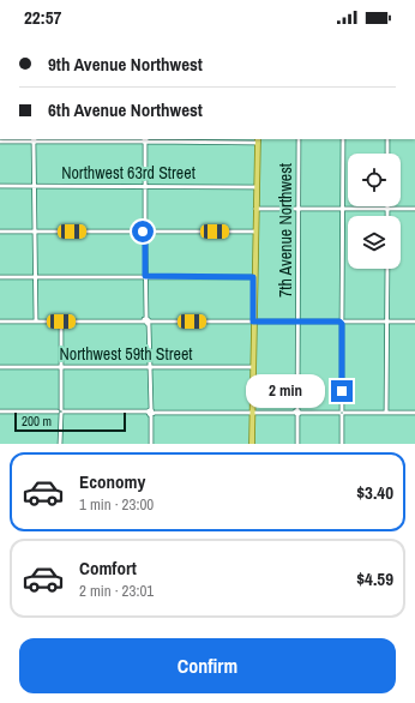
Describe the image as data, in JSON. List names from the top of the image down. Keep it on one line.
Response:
{"streets":{"street":["Northwest 63rd Street","7th Avenue Northwest","Northwest 59th Street"]},"scale_bar":"200 m","page":{"status":"22:57","banner":["9th Avenue Northwest","6th Avenue Northwest"],"bubble":"2 min","scale":"200 m","list":[{"name":"Economy","note":"1 min · 23:00","value":"$3.40"},{"name":"Comfort","note":"2 min · 23:01","value":"$4.59"}],"buttons":"Confirm"}}
